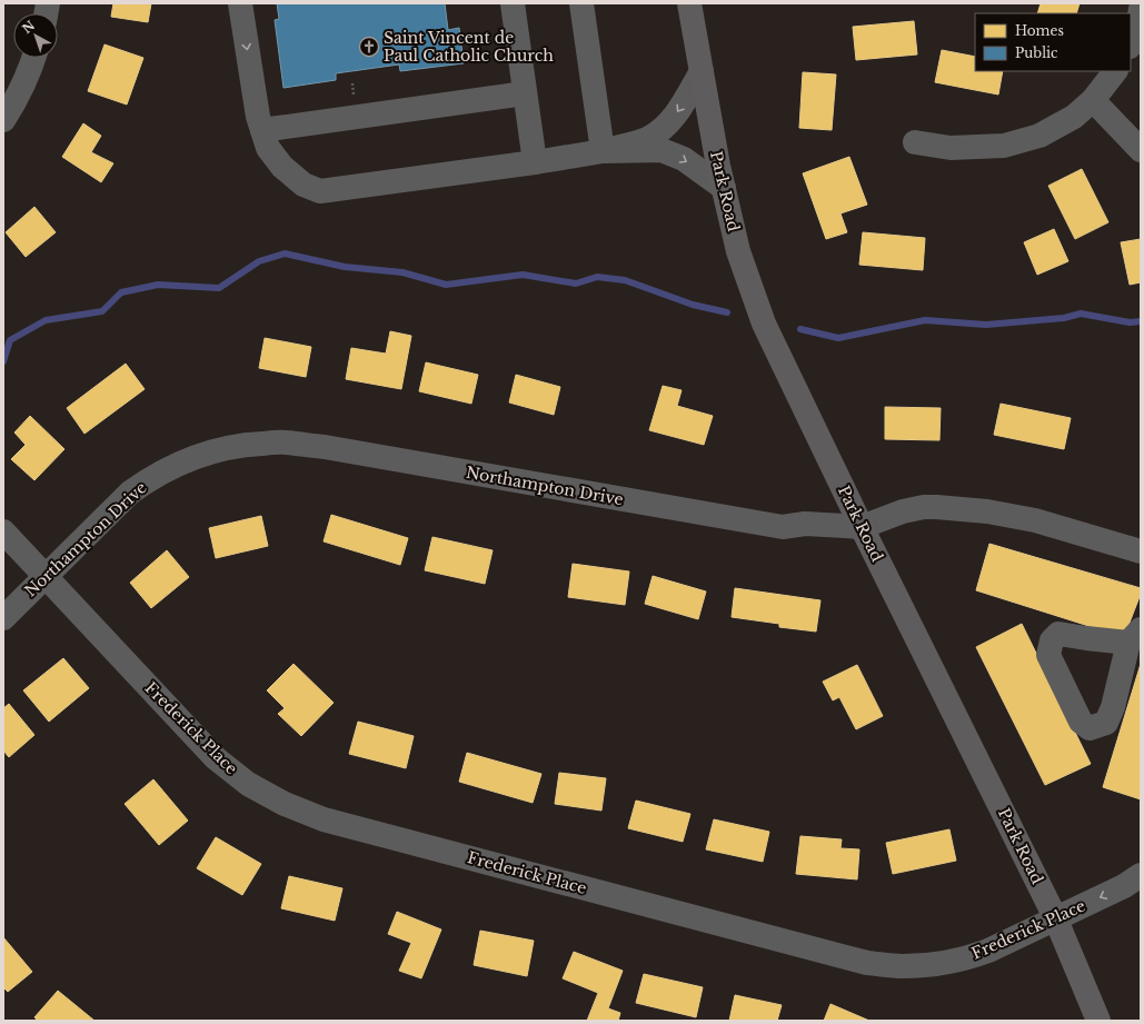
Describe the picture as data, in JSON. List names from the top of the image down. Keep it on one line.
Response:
{"streets":{"main road":["Park Road"],"street":["Northampton Drive","Frederick Place"]},"crossings":[["Park Road","Northampton Drive"],["Park Road","Frederick Place"],["Northampton Drive","Frederick Place"]],"places":{"church":["Saint Vincent de Paul Catholic Church"]},"legend":["Homes","Public"],"north":"top left"}
